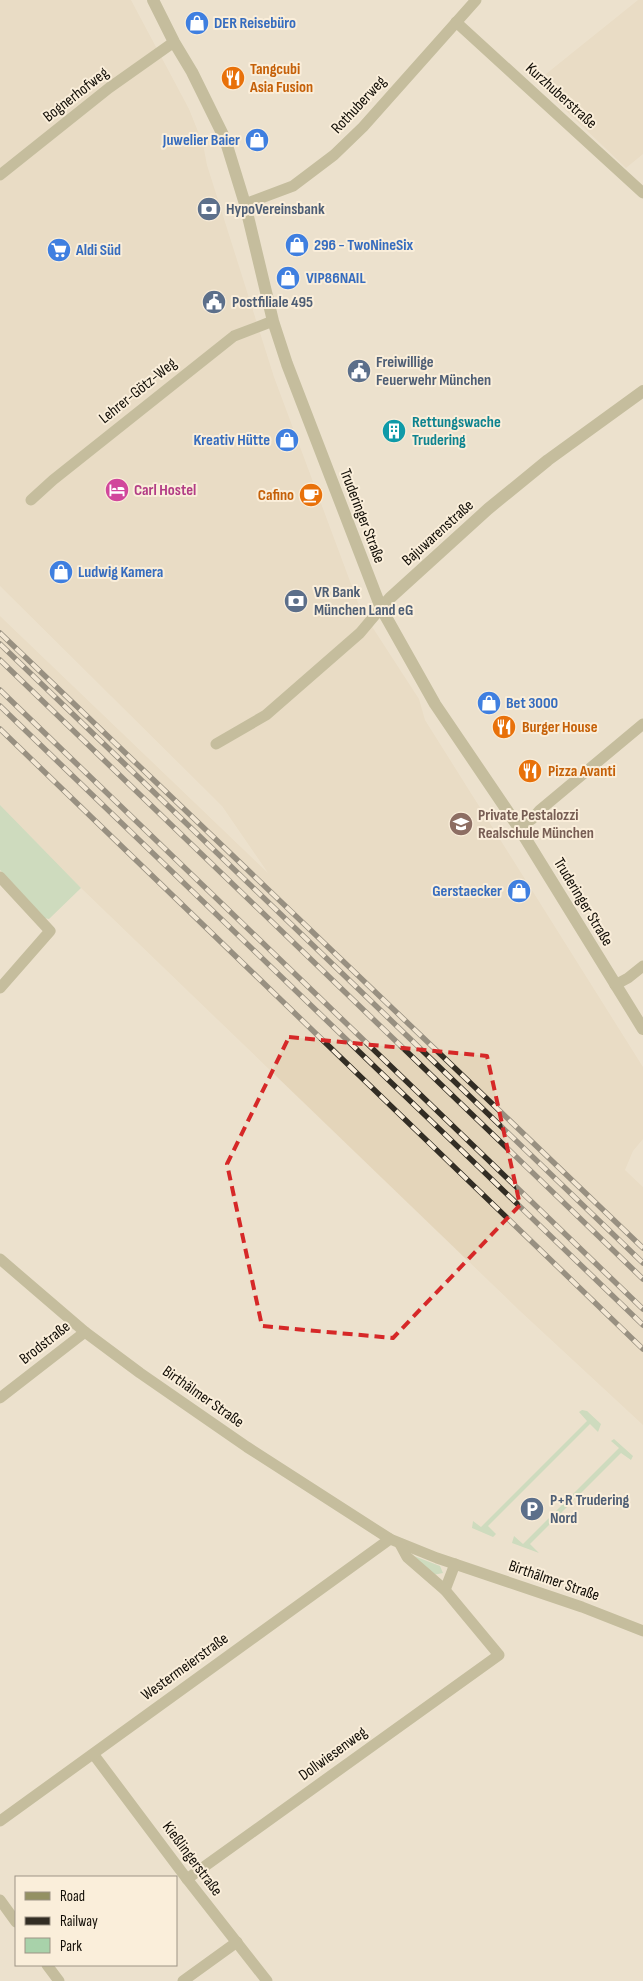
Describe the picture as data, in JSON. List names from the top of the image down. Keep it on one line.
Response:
{"streets":{"street":["Bognerhofweg","Kurzhuberstraße","Rothuberweg","Lehrer-Götz-Weg","Truderinger Straße","Bajuwarenstraße","Brodstraße","Birthälmer Straße","Westermeierstraße","Dollwiesenweg","Kießlingerstraße"]},"crossings":[["Bognerhofweg","Truderinger Straße"],["Kurzhuberstraße","Rothuberweg"],["Rothuberweg","Truderinger Straße"],["Lehrer-Götz-Weg","Truderinger Straße"],["Truderinger Straße","Bajuwarenstraße"],["Brodstraße","Birthälmer Straße"],["Birthälmer Straße","Westermeierstraße"],["Birthälmer Straße","Dollwiesenweg"],["Westermeierstraße","Kießlingerstraße"],["Dollwiesenweg","Kießlingerstraße"]],"places":{"shop":["DER Reisebüro","Juwelier Baier","296 - TwoNineSix","VIP86NAIL","Kreativ Hütte","Ludwig Kamera","Bet 3000","Gerstaecker"],"restaurant":["Tangcubi Asia Fusion","Burger House","Pizza Avanti"],"bank":["HypoVereinsbank","VR Bank München Land eG"],"supermarket":["Aldi Süd"],"public building":["Postfiliale 495","Freiwillige Feuerwehr München"],"building":["Rettungswache Trudering"],"hotel":["Carl Hostel"],"cafe":["Cafino"],"school or university":["Private Pestalozzi Realschule München"],"parking":["P+R Trudering Nord"]},"legend":["Road","Railway","Park"]}
